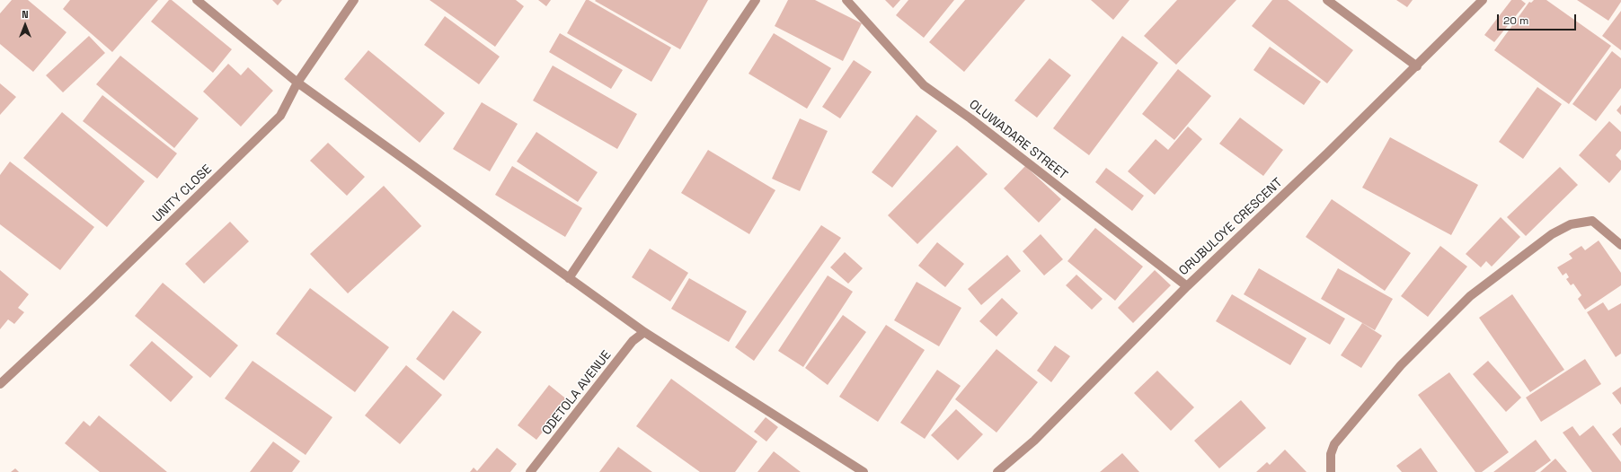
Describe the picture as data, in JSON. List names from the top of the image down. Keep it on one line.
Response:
{"streets":{"street":["OLUWADARE STREET","UNITY CLOSE","ORUBULOYE CRESCENT","ODETOLA AVENUE"]},"crossings":[["OLUWADARE STREET","ORUBULOYE CRESCENT"]],"scale_bar":"20 m","north":"top"}
